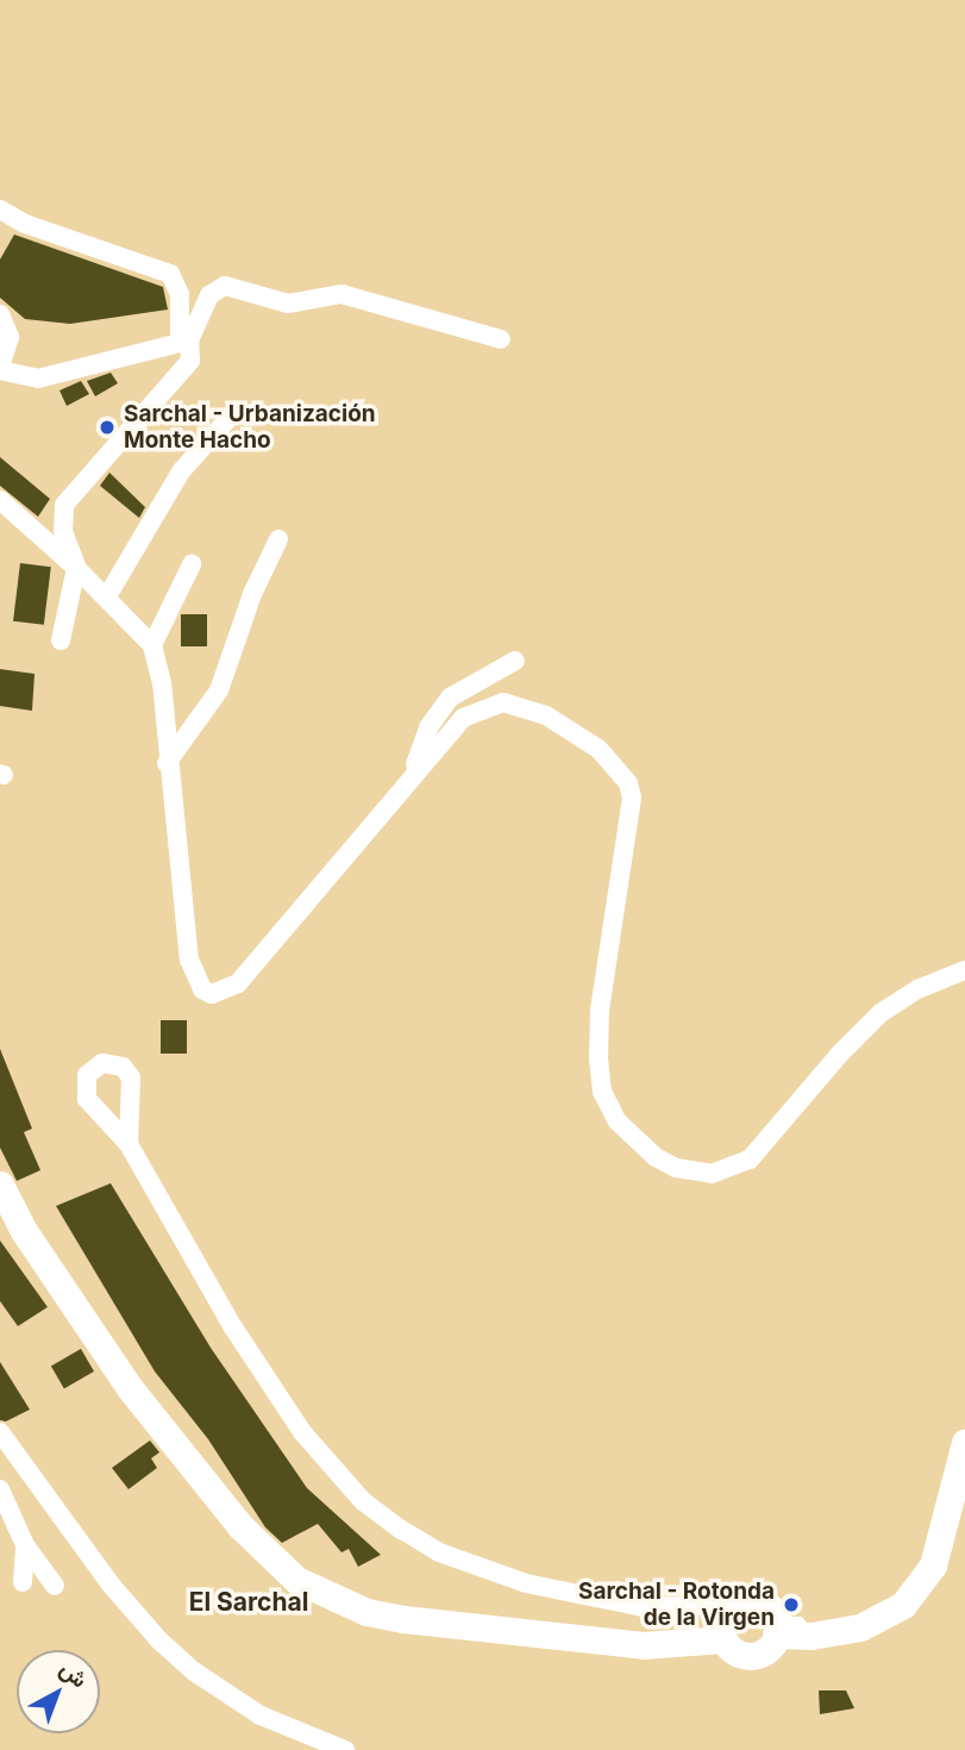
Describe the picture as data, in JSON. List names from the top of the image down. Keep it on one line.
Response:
{"districts":["El Sarchal"],"places":["Sarchal - Urbanización Monte Hacho","Sarchal - Rotonda de la Virgen"],"north":"top right"}
